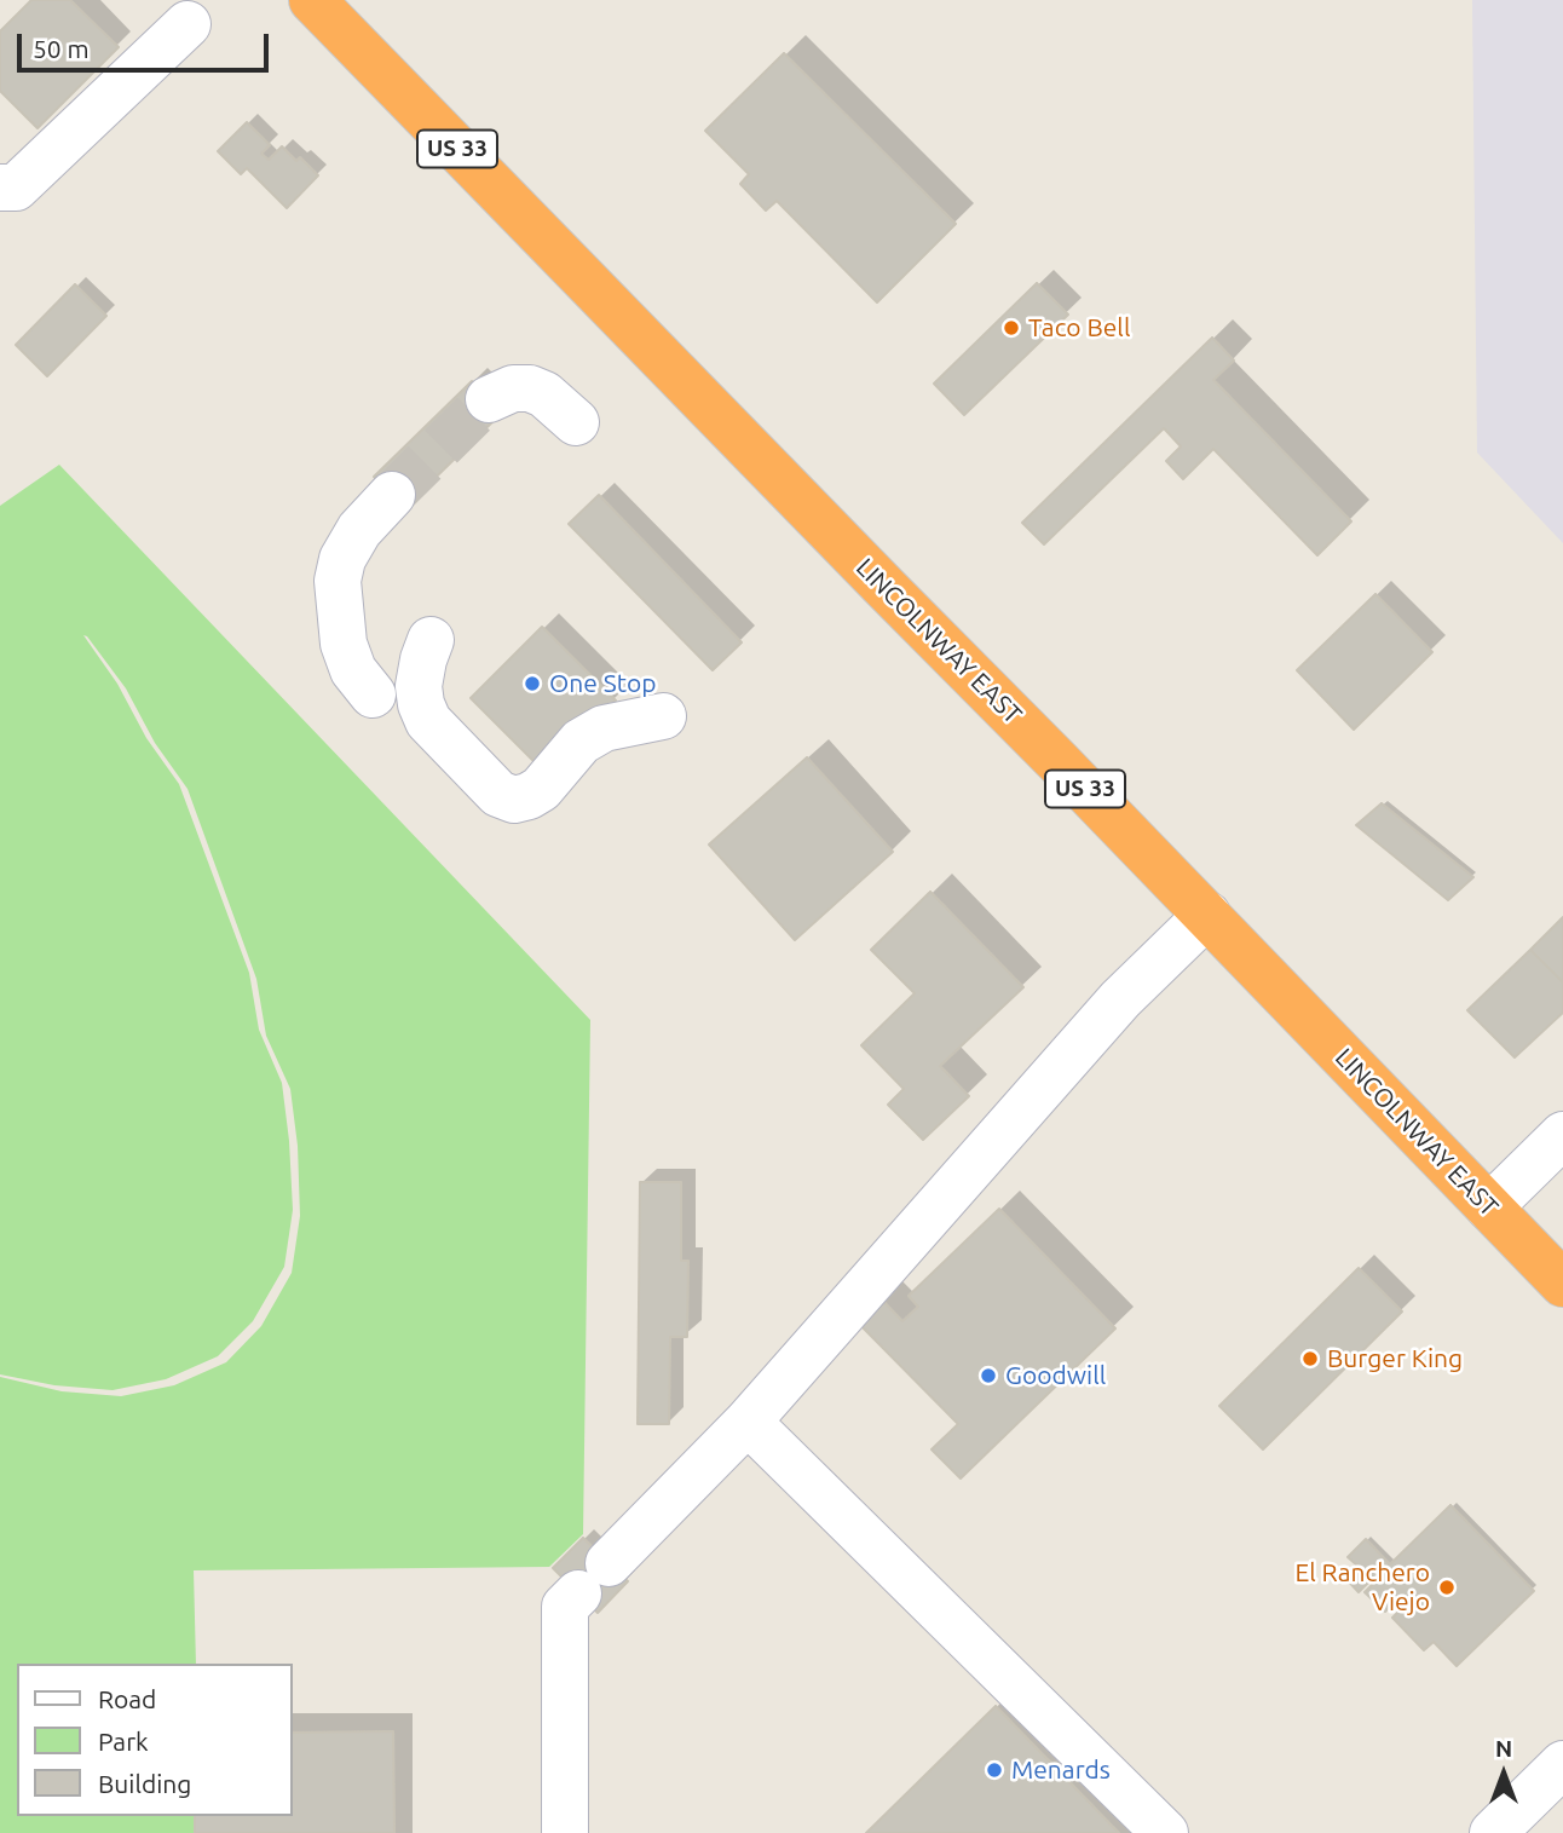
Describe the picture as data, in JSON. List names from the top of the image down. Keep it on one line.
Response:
{"streets":{"highway":["US 33","LINCOLNWAY EAST"]},"places":["Taco Bell","One Stop","Burger King","Goodwill","El Ranchero Viejo","Menards"],"legend":["Road","Park","Building"],"scale_bar":"50 m","north":"top"}
